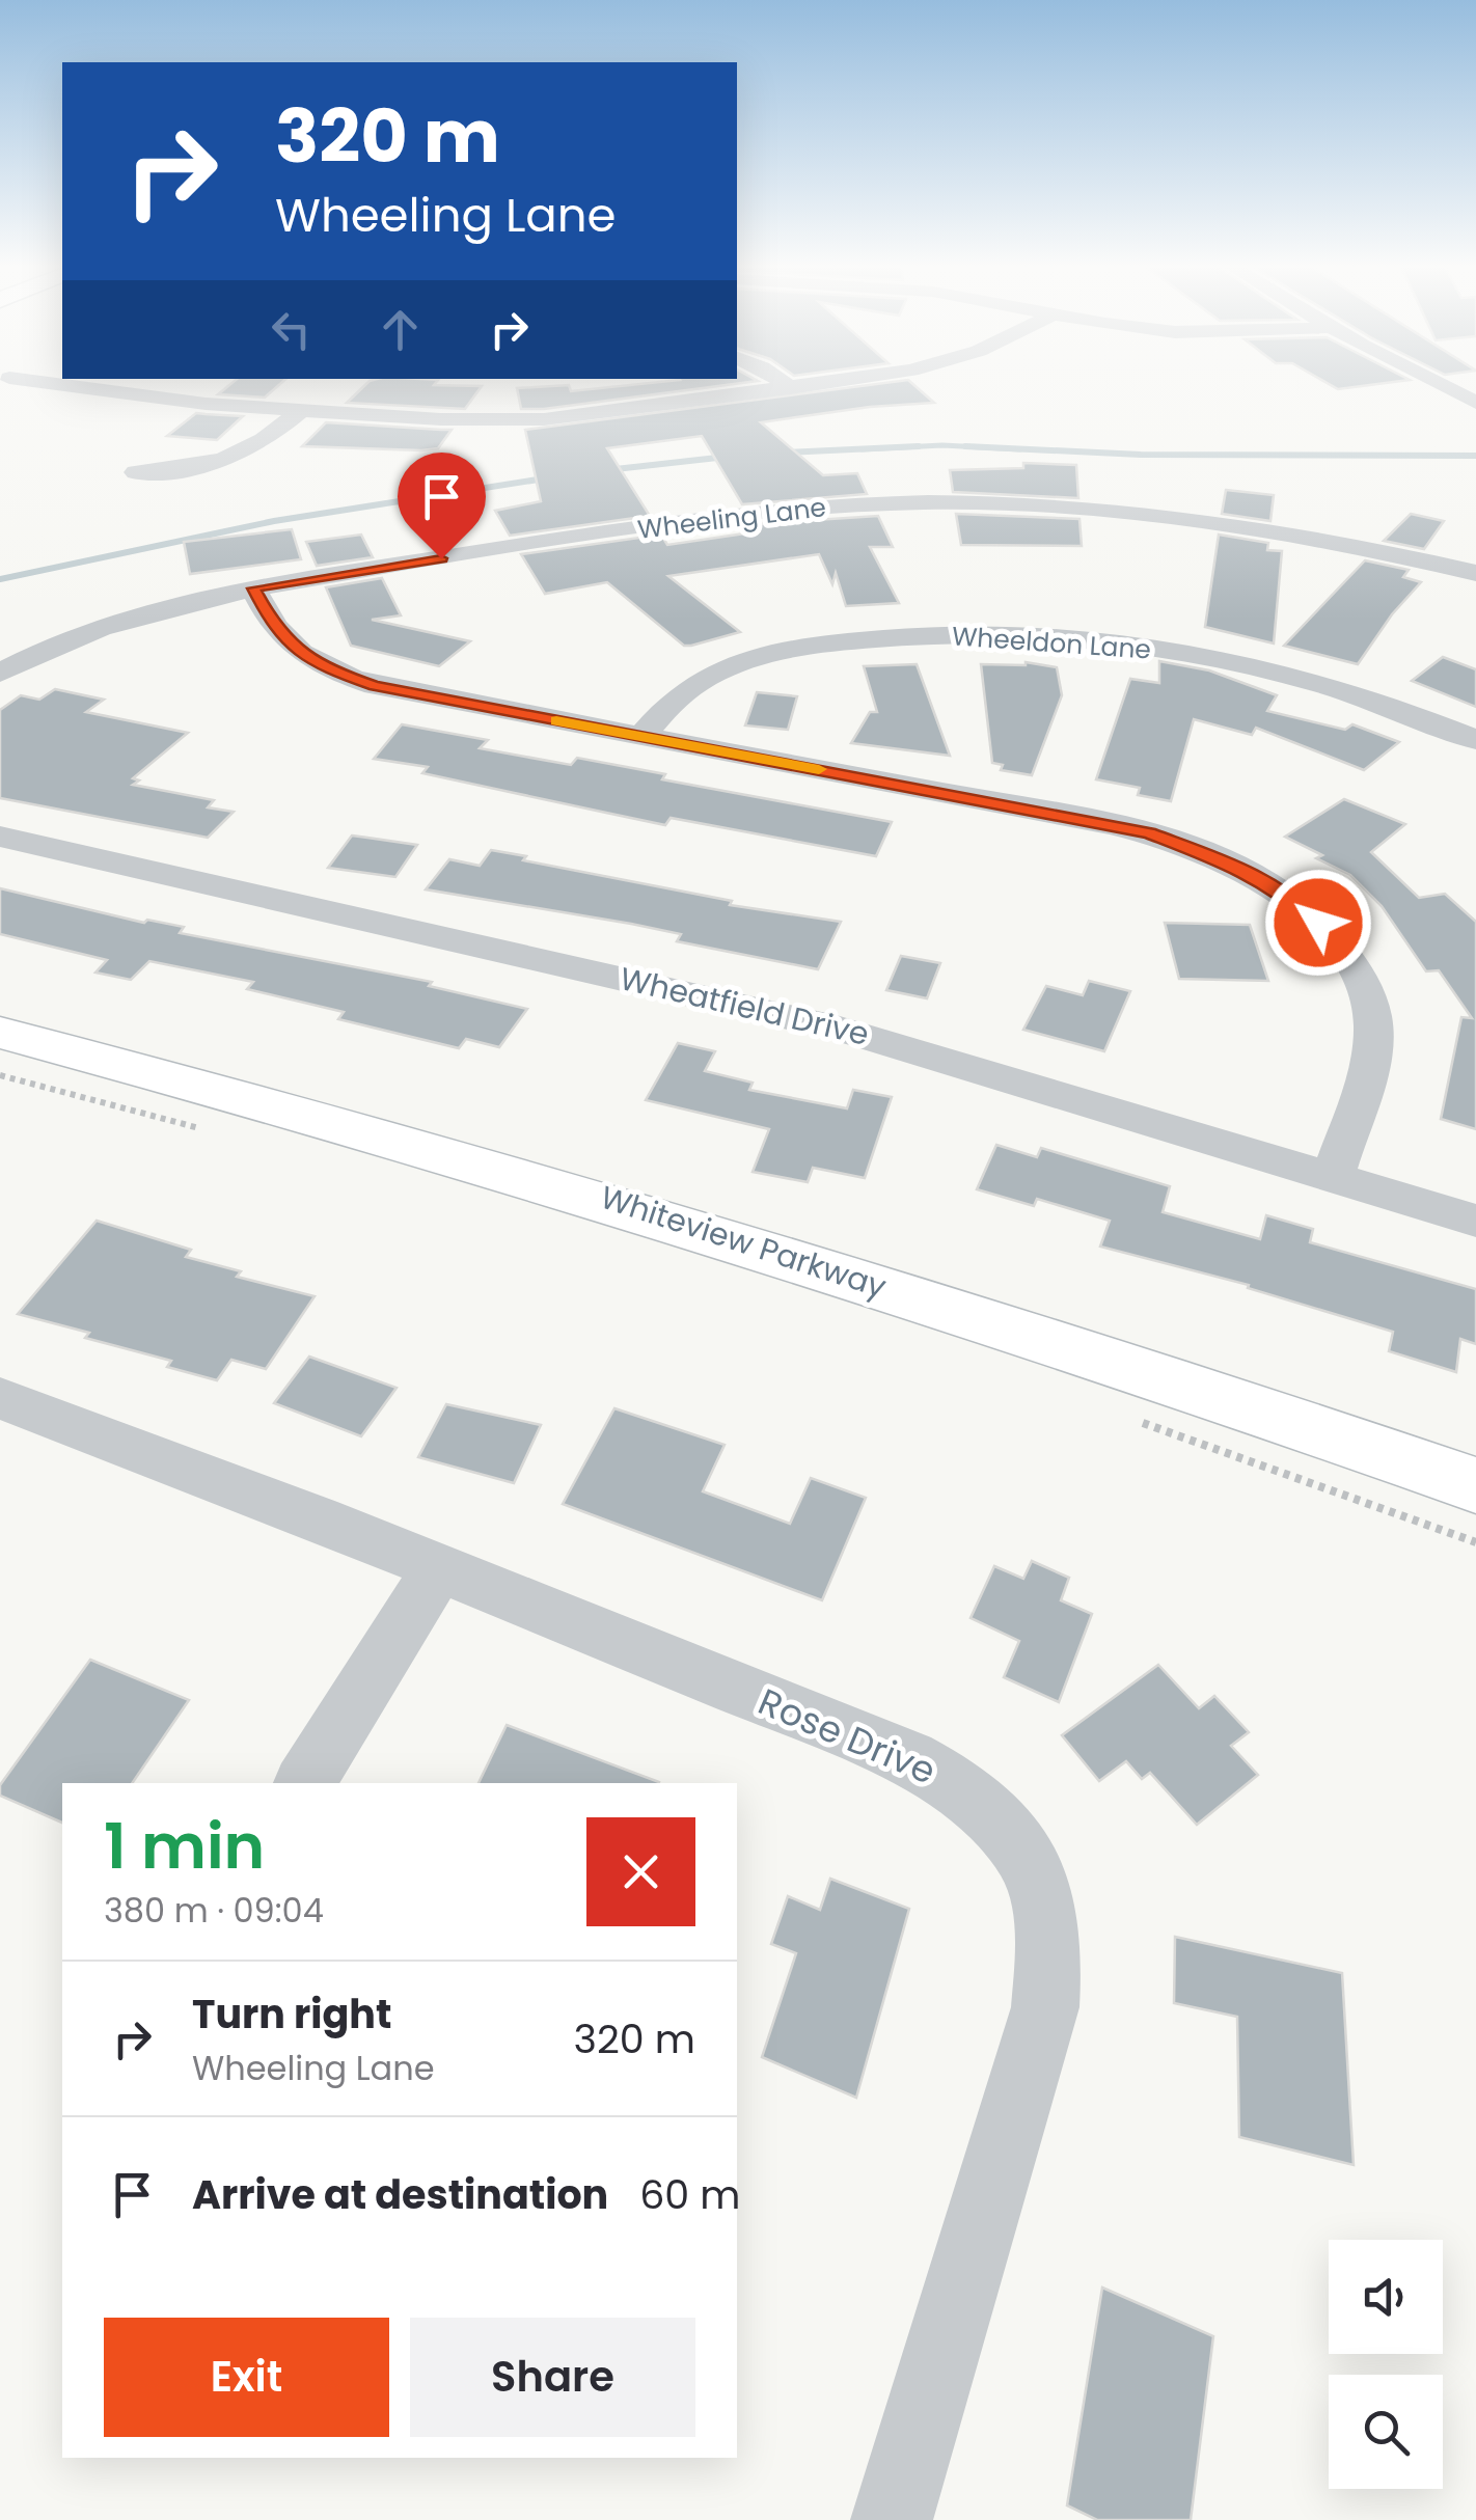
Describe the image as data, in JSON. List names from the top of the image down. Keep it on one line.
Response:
{"streets":{"street":["Wheeling Lane","Wheeldon Lane","Wheatfield Drive","Whiteview Parkway","Rose Drive"]},"page":{"turn":["320 m","Wheeling Lane"],"heading":["1 min","380 m · 09:04"],"list":[{"name":"Turn right","note":"Wheeling Lane","value":"320 m"},{"name":"Arrive at destination","value":"60 m"}],"buttons":["Exit","Share"]}}
